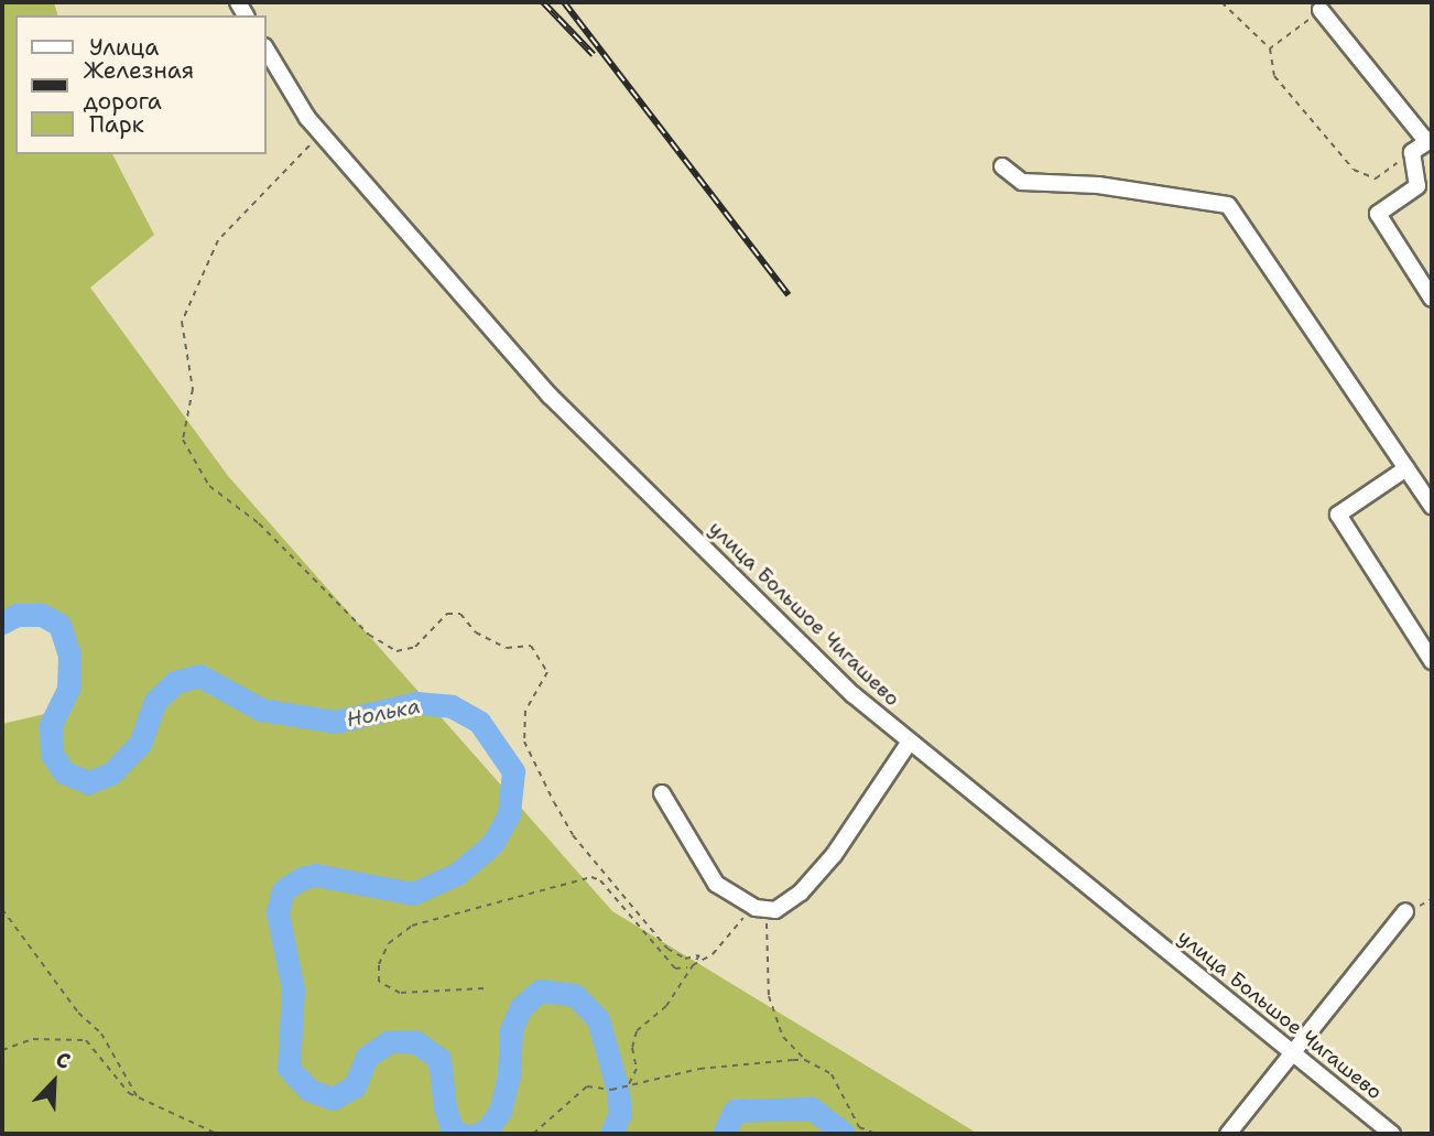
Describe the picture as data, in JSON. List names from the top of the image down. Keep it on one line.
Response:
{"streets":{"street":["улица Большое Чигашево"]},"water":["Нолька"],"legend":["Улица","Железная дорога","Парк"],"north":"top right"}
